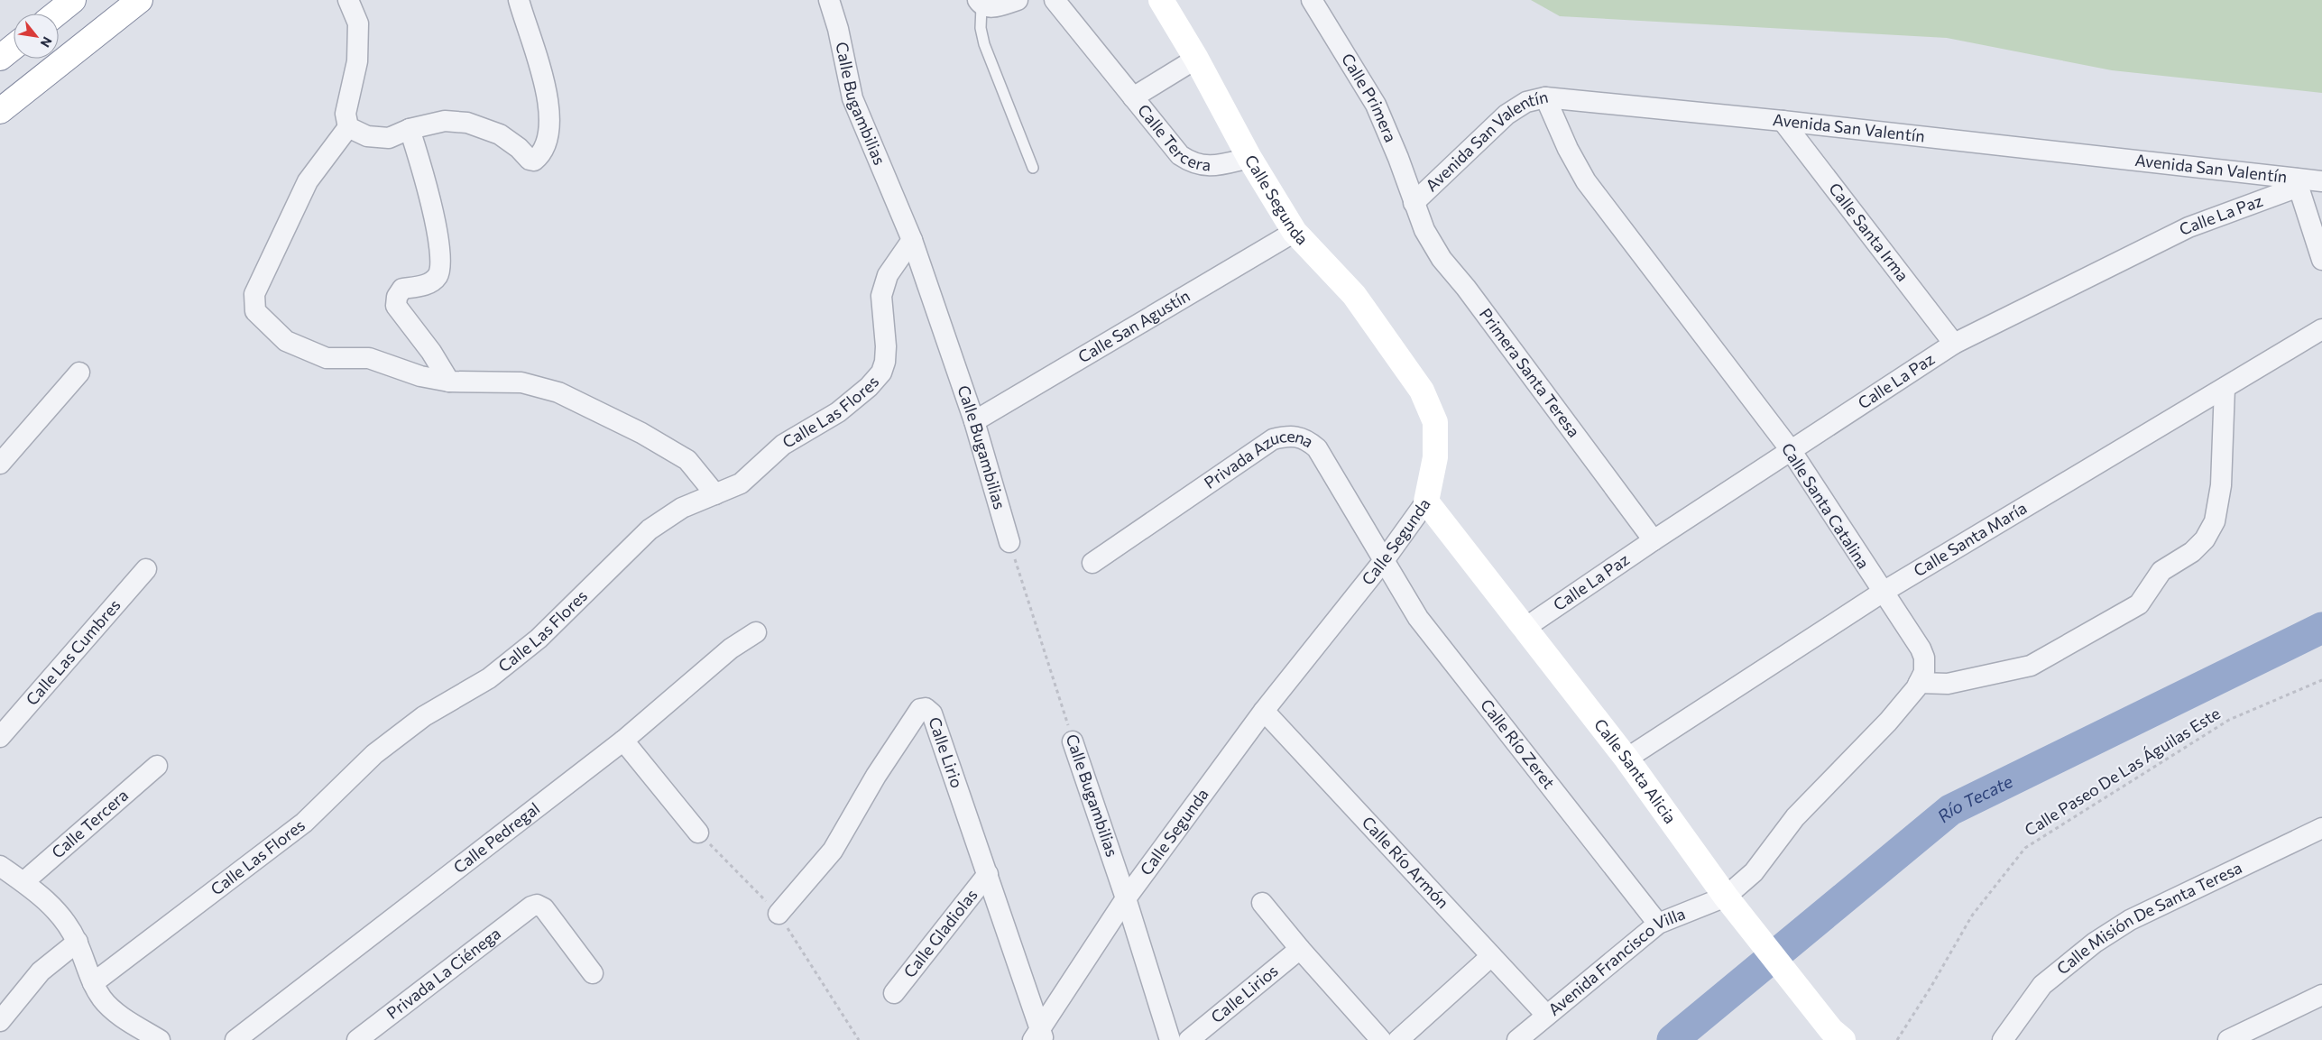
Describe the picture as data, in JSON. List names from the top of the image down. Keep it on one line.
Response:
{"streets":{"main road":["Calle Segunda","Calle Santa Alicia"],"street":["Calle Primera","Calle Bugambilias","Avenida San Valentín","Calle Tercera","Calle La Paz","Calle Santa Irma","Calle San Agustín","Primera Santa Teresa","Calle Las Flores","Privada Azucena","Calle Santa Catalina","Calle Santa María","Calle Las Cumbres","Calle Río Zeret","Calle Lirio","Calle Pedregal","Calle Río Armón","Calle Misión De Santa Teresa","Calle Gladiolas","Avenida Francisco Villa","Privada La Ciénega","Calle Lirios"],"path":["Calle Paseo De Las Águilas Este"]},"crossings":[["Calle Primera","Avenida San Valentín"],["Calle Primera","Primera Santa Teresa"],["Calle Bugambilias","Calle Segunda"],["Calle Bugambilias","Calle San Agustín"],["Calle Bugambilias","Calle Las Flores"],["Avenida San Valentín","Calle La Paz"],["Avenida San Valentín","Calle Santa Irma"],["Avenida San Valentín","Primera Santa Teresa"],["Avenida San Valentín","Calle Santa Catalina"],["Calle Tercera","Calle Segunda"],["Calle Segunda","Calle San Agustín"],["Calle Segunda","Privada Azucena"],["Calle Segunda","Calle Río Zeret"],["Calle Segunda","Calle Santa Alicia"],["Calle Segunda","Calle Río Armón"],["Calle La Paz","Calle Santa Irma"],["Calle La Paz","Primera Santa Teresa"],["Calle La Paz","Calle Santa Catalina"],["Calle La Paz","Calle Santa Alicia"],["Privada Azucena","Calle Río Zeret"],["Calle Santa Catalina","Calle Santa María"],["Calle Santa Catalina","Calle Santa Alicia"],["Calle Santa Catalina","Avenida Francisco Villa"],["Calle Santa María","Calle Santa Alicia"],["Calle Río Zeret","Avenida Francisco Villa"],["Calle Lirio","Calle Gladiolas"],["Calle Santa Alicia","Avenida Francisco Villa"],["Calle Río Armón","Avenida Francisco Villa"]],"water":["Río Tecate"],"north":"bottom right"}
